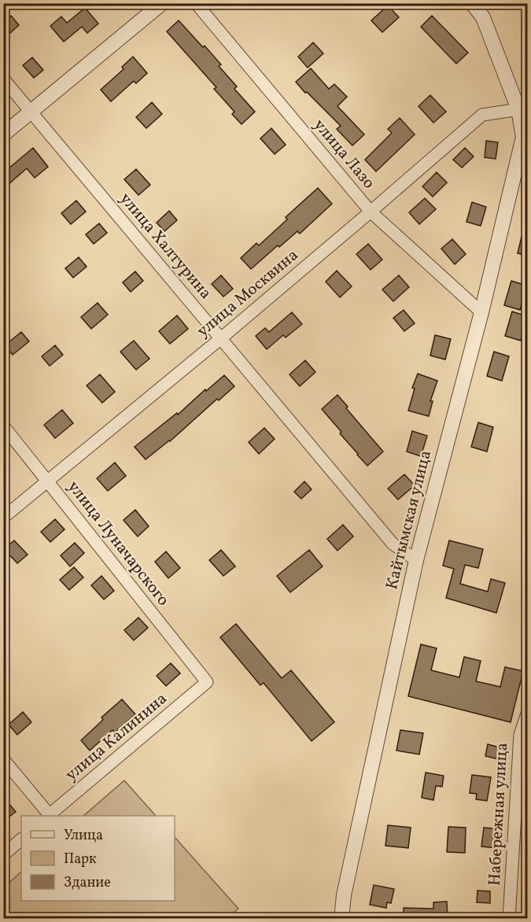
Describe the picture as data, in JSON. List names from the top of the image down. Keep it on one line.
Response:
{"streets":{"street":["улица Лазо","улица Халтурина","улица Москвина","Кайтымская улица","улица Луначарского","улица Калинина","Набережная улица"]},"crossings":[["улица Лазо","улица Москвина"],["улица Лазо","Кайтымская улица"],["улица Халтурина","улица Москвина"],["улица Халтурина","Кайтымская улица"],["улица Москвина","улица Луначарского"],["улица Луначарского","улица Калинина"]],"legend":["Улица","Парк","Здание"]}
